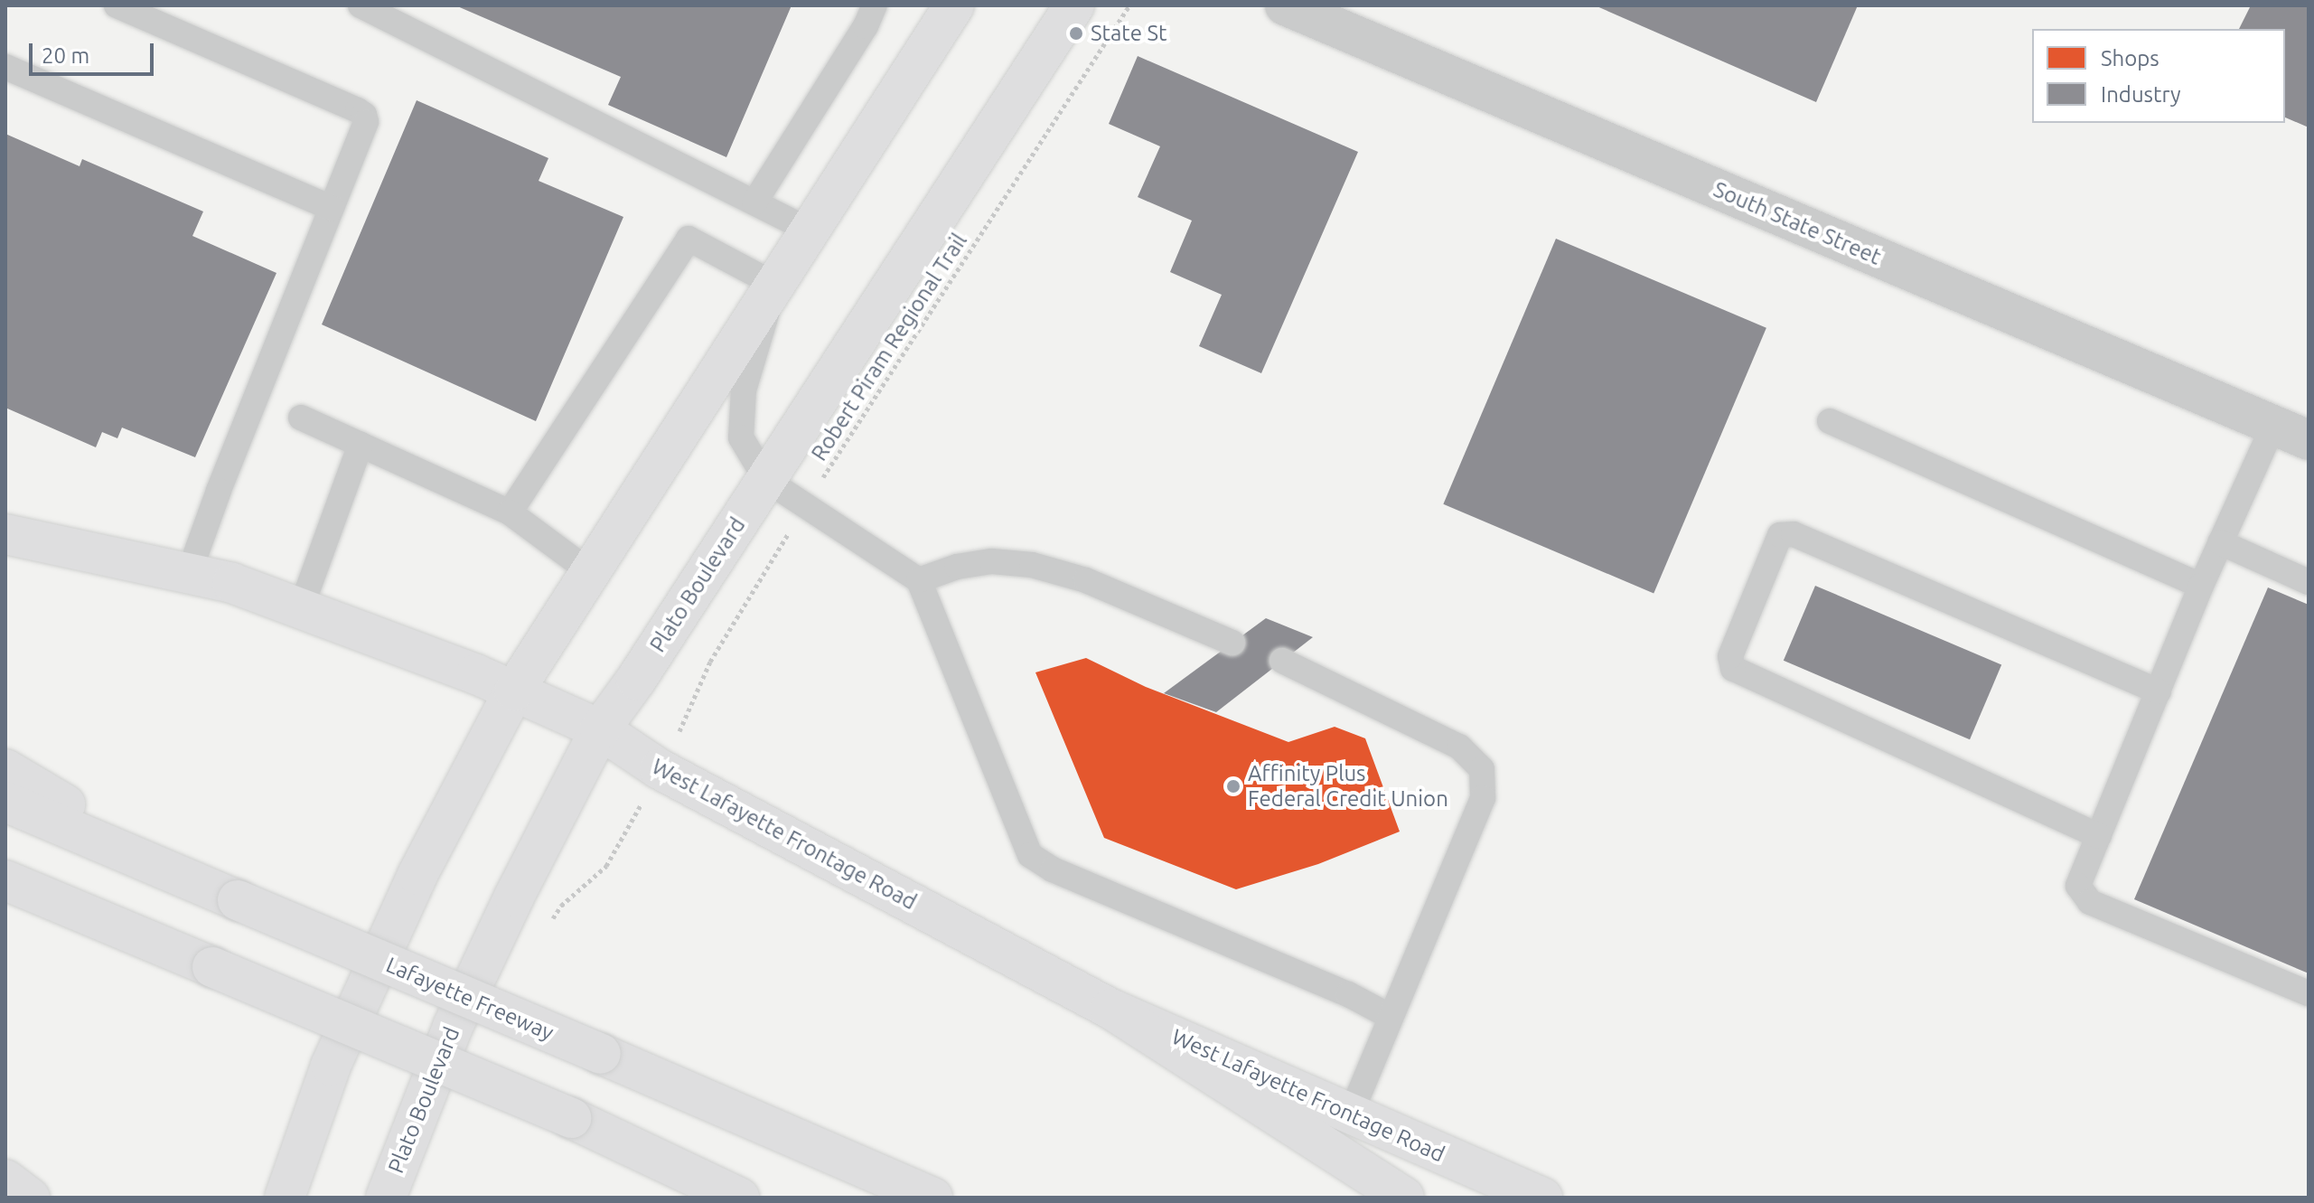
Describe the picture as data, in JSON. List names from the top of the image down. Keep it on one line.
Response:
{"streets":{"main road":["Plato Boulevard","West Lafayette Frontage Road","Lafayette Freeway"],"street":["South State Street"],"path":["Robert Piram Regional Trail"]},"crossings":[["Plato Boulevard","West Lafayette Frontage Road"]],"places":["State St","Affinity Plus Federal Credit Union"],"legend":["Shops","Industry"],"scale_bar":"20 m"}
